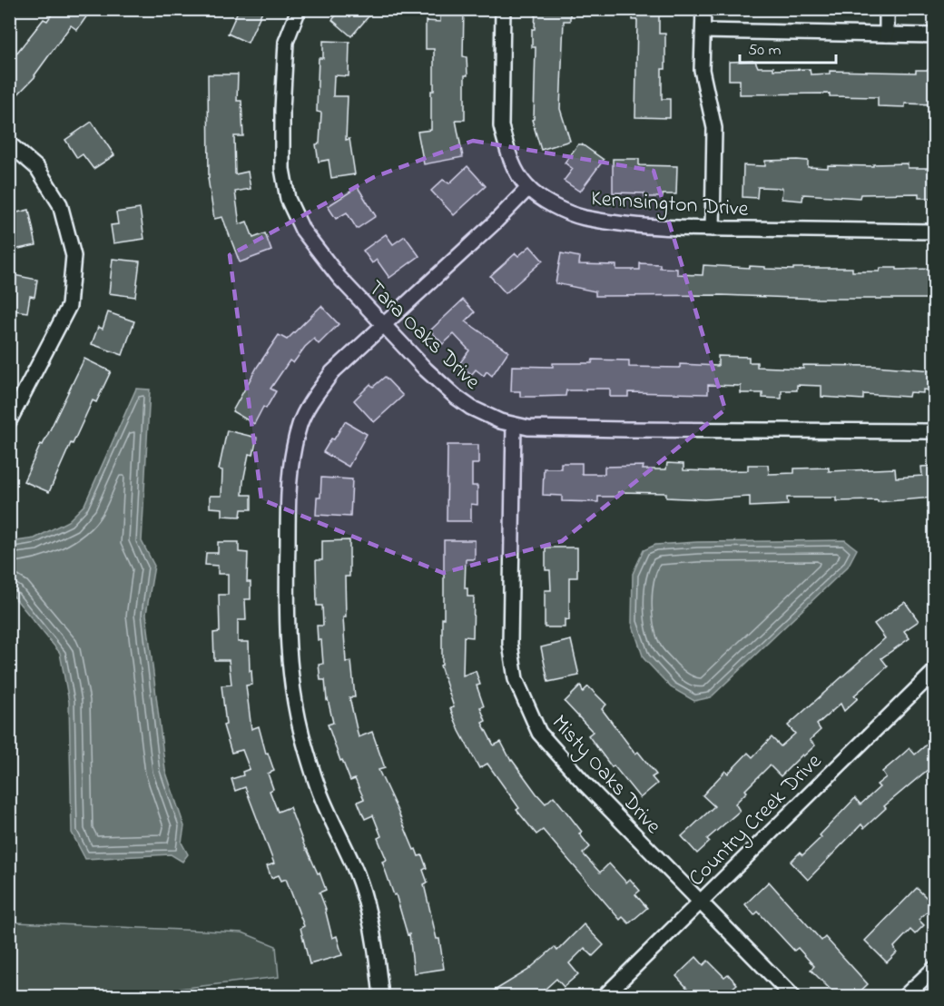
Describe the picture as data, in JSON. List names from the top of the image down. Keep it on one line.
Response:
{"streets":{"street":["Kennsington Drive","Tara Oaks Drive","Misty Oaks Drive","Country Creek Drive"]},"crossings":[["Tara Oaks Drive","Misty Oaks Drive"],["Misty Oaks Drive","Country Creek Drive"]],"scale_bar":"50 m"}
